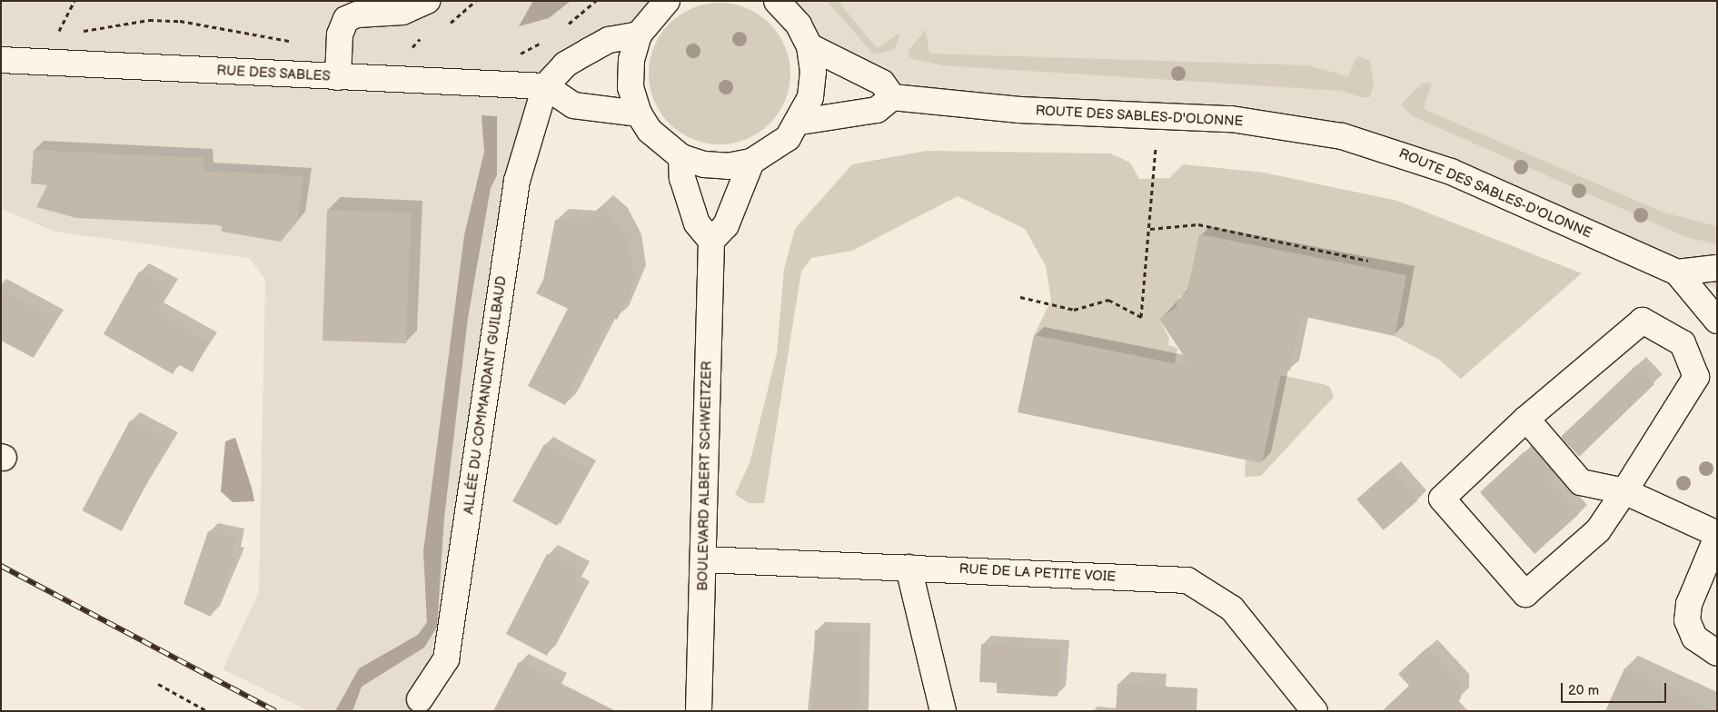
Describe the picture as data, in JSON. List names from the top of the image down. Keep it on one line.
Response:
{"streets":{"main road":["RUE DES SABLES","ROUTE DES SABLES-D'OLONNE","ALLÉE DU COMMANDANT GUILBAUD","BOULEVARD ALBERT SCHWEITZER","RUE DE LA PETITE VOIE"]},"crossings":[["RUE DES SABLES","ALLÉE DU COMMANDANT GUILBAUD"],["BOULEVARD ALBERT SCHWEITZER","RUE DE LA PETITE VOIE"]],"scale_bar":"20 m"}
